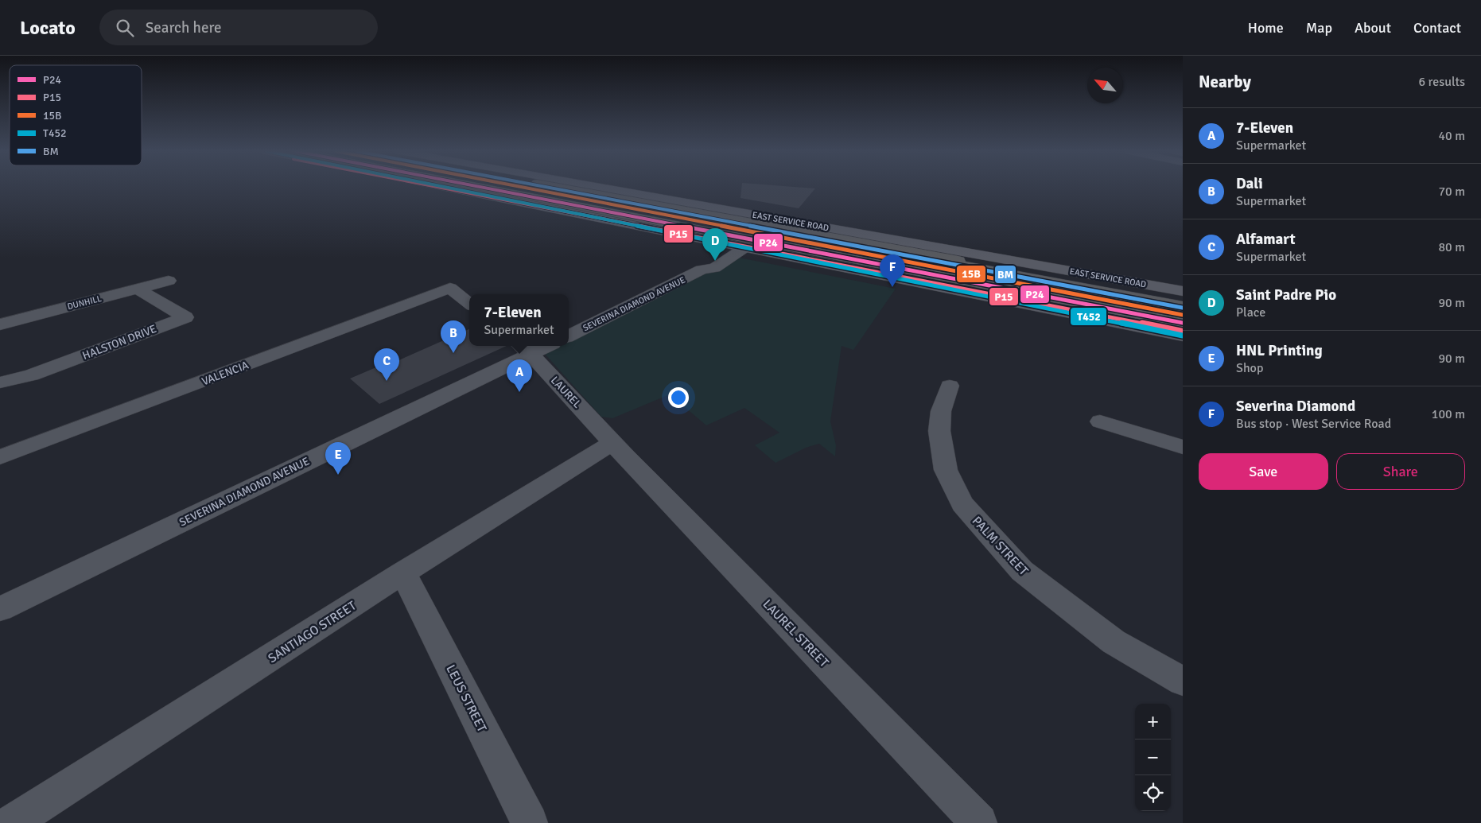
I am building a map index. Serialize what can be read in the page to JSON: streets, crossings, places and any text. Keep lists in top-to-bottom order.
{
  "streets": {
    "main road": ["EAST SERVICE ROAD"],
    "street": [
      "DUNHILL",
      "SEVERINA DIAMOND AVENUE",
      "HALSTON DRIVE",
      "VALENCIA",
      "LAUREL",
      "PALM STREET",
      "SANTIAGO STREET",
      "LAUREL STREET",
      "LEUS STREET"
    ]
  },
  "crossings": [
    ["DUNHILL", "HALSTON DRIVE"],
    ["SEVERINA DIAMOND AVENUE", "LAUREL"],
    ["LAUREL", "SANTIAGO STREET"],
    ["LAUREL", "LAUREL STREET"],
    ["SANTIAGO STREET", "LAUREL STREET"],
    ["SANTIAGO STREET", "LEUS STREET"]
  ],
  "lines": [
    "transit line P24",
    "transit line P15",
    "transit line 15B",
    "transit line T452",
    "transit line BM"
  ],
  "legend": [
    "P24",
    "P15",
    "15B",
    "T452",
    "BM"
  ],
  "north": "top left",
  "page": {
    "header": "Locato",
    "search": "Search here",
    "nav": [
      "Home",
      "Map",
      "About",
      "Contact"
    ],
    "heading": ["Nearby", "6 results"],
    "list": [
      {
        "mark": "A",
        "name": "7-Eleven",
        "note": "Supermarket",
        "value": "40 m"
      },
      {
        "mark": "B",
        "name": "Dali",
        "note": "Supermarket",
        "value": "70 m"
      },
      {
        "mark": "C",
        "name": "Alfamart",
        "note": "Supermarket",
        "value": "80 m"
      },
      {
        "mark": "D",
        "name": "Saint Padre Pio",
        "note": "Place",
        "value": "90 m"
      },
      {
        "mark": "E",
        "name": "HNL Printing",
        "note": "Shop",
        "value": "90 m"
      },
      {
        "mark": "F",
        "name": "Severina Diamond",
        "note": "Bus stop · West Service Road",
        "value": "100 m"
      }
    ],
    "pins": [
      "D",
      "F",
      "B",
      "C",
      "A",
      "E"
    ],
    "popup": ["7-Eleven", "Supermarket"],
    "buttons": ["Save", "Share"],
    "map_buttons": ["+", "−"]
  }
}
